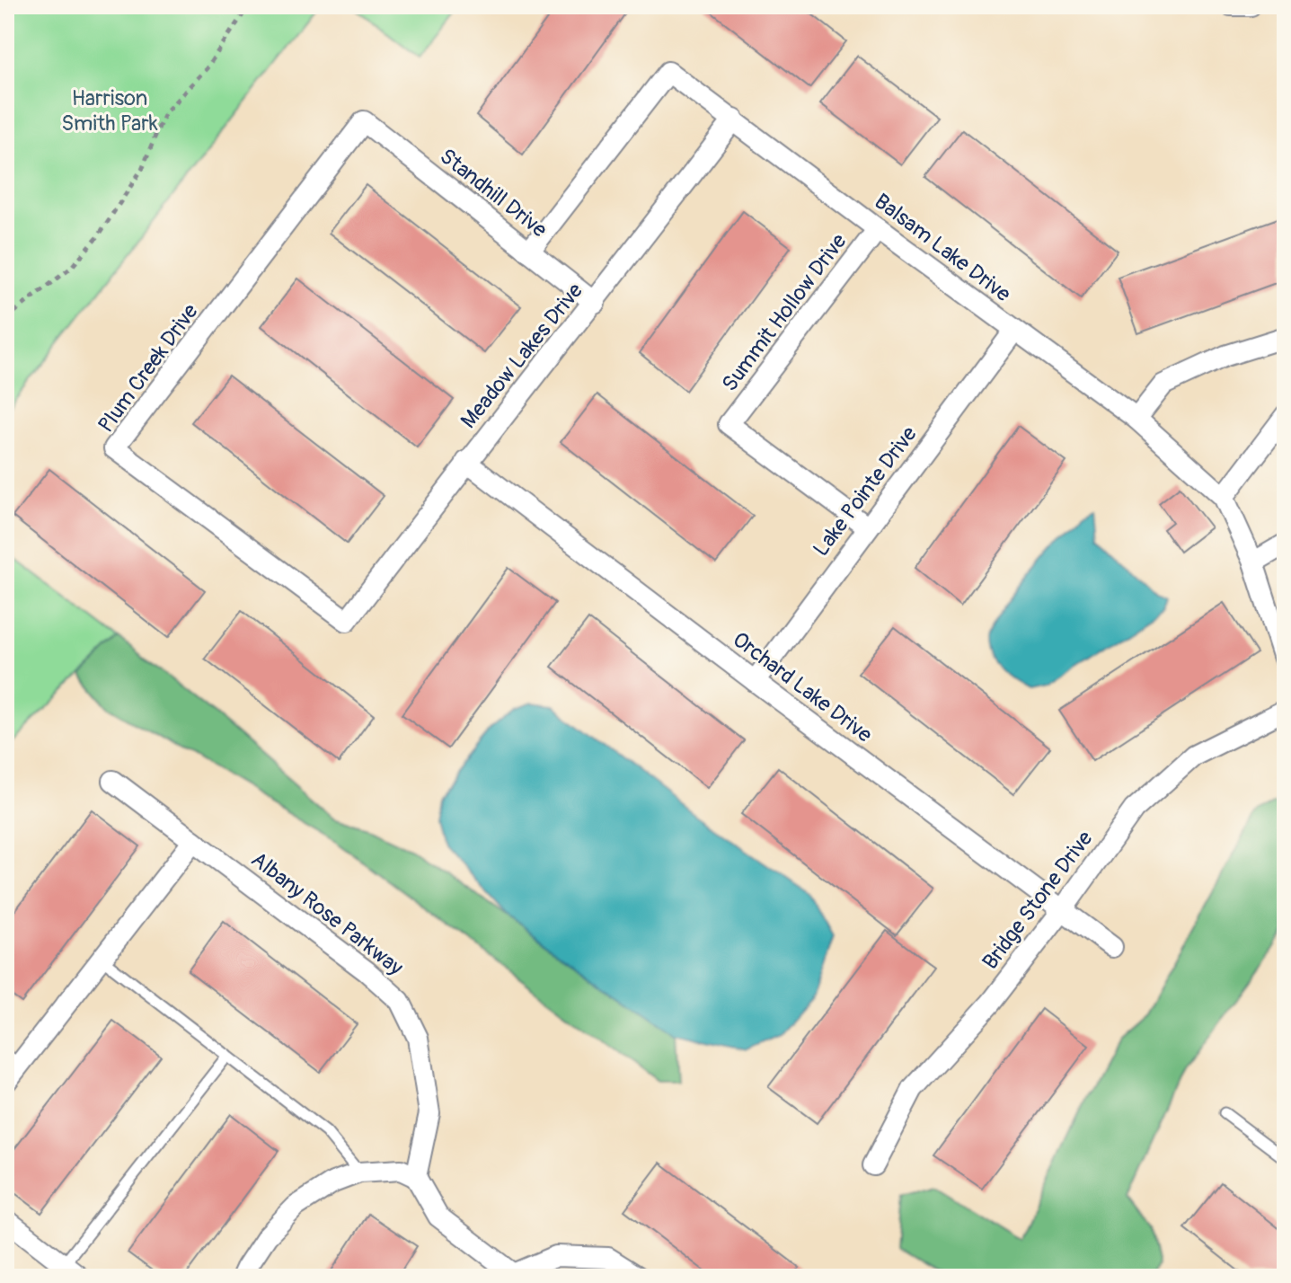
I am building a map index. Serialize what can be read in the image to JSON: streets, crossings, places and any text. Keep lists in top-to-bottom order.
{
  "streets": {
    "street": [
      "Standhill Drive",
      "Balsam Lake Drive",
      "Summit Hollow Drive",
      "Meadow Lakes Drive",
      "Plum Creek Drive",
      "Lake Pointe Drive",
      "Orchard Lake Drive",
      "Bridge Stone Drive",
      "Albany Rose Parkway"
    ]
  },
  "crossings": [
    ["Standhill Drive", "Balsam Lake Drive"],
    ["Standhill Drive", "Meadow Lakes Drive"],
    ["Standhill Drive", "Plum Creek Drive"],
    ["Balsam Lake Drive", "Summit Hollow Drive"],
    ["Balsam Lake Drive", "Meadow Lakes Drive"],
    ["Balsam Lake Drive", "Lake Pointe Drive"],
    ["Summit Hollow Drive", "Lake Pointe Drive"],
    ["Meadow Lakes Drive", "Plum Creek Drive"],
    ["Meadow Lakes Drive", "Orchard Lake Drive"],
    ["Lake Pointe Drive", "Orchard Lake Drive"],
    ["Orchard Lake Drive", "Bridge Stone Drive"]
  ],
  "parks": ["Harrison Smith Park"]
}
